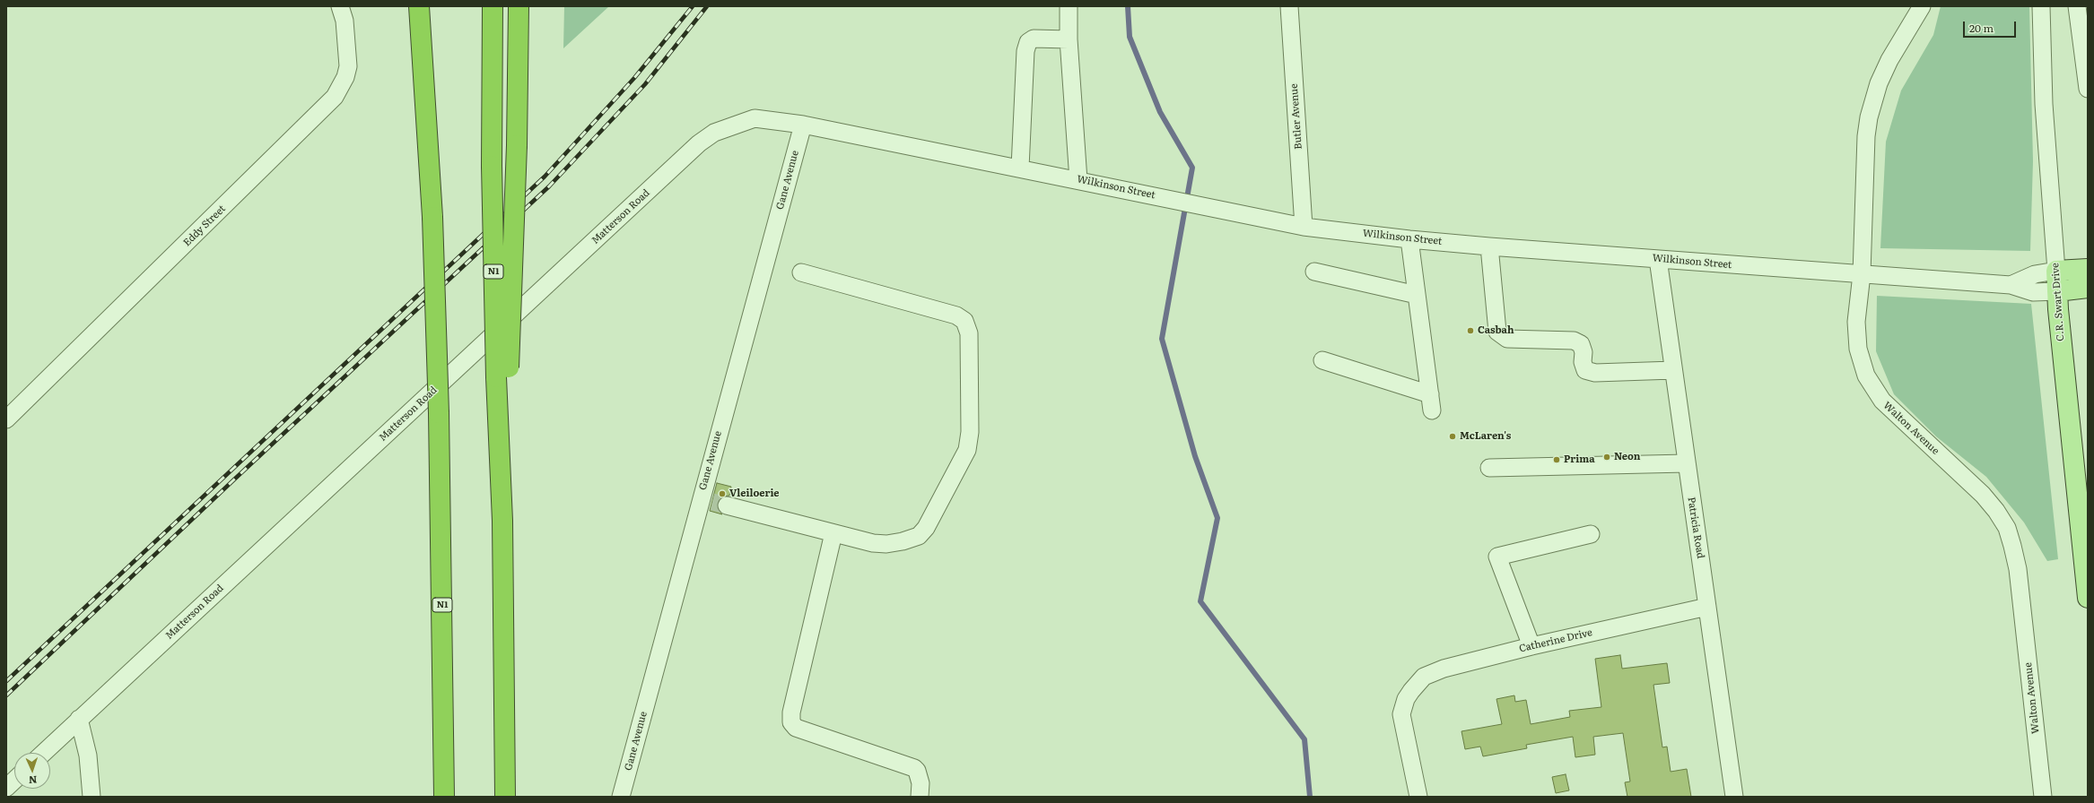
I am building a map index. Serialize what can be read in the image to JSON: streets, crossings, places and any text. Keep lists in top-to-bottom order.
{
  "streets": {
    "highway": ["N1"],
    "main road": ["C.R. Swart Drive"],
    "street": [
      "Butler Avenue",
      "Gane Avenue",
      "Wilkinson Street",
      "Matterson Road",
      "Eddy Street",
      "Walton Avenue",
      "Patricia Road",
      "Catherine Drive"
    ]
  },
  "crossings": [
    ["Butler Avenue", "Wilkinson Street"],
    ["Gane Avenue", "Wilkinson Street"],
    ["Gane Avenue", "Matterson Road"],
    ["Wilkinson Street", "Matterson Road"],
    ["Wilkinson Street", "C.R. Swart Drive"],
    ["Wilkinson Street", "Walton Avenue"],
    ["Wilkinson Street", "Patricia Road"],
    ["Patricia Road", "Catherine Drive"]
  ],
  "places": [
    "Casbah",
    "McLaren's",
    "Neon",
    "Prima",
    "Vleiloerie"
  ],
  "scale_bar": "20 m",
  "north": "bottom"
}
